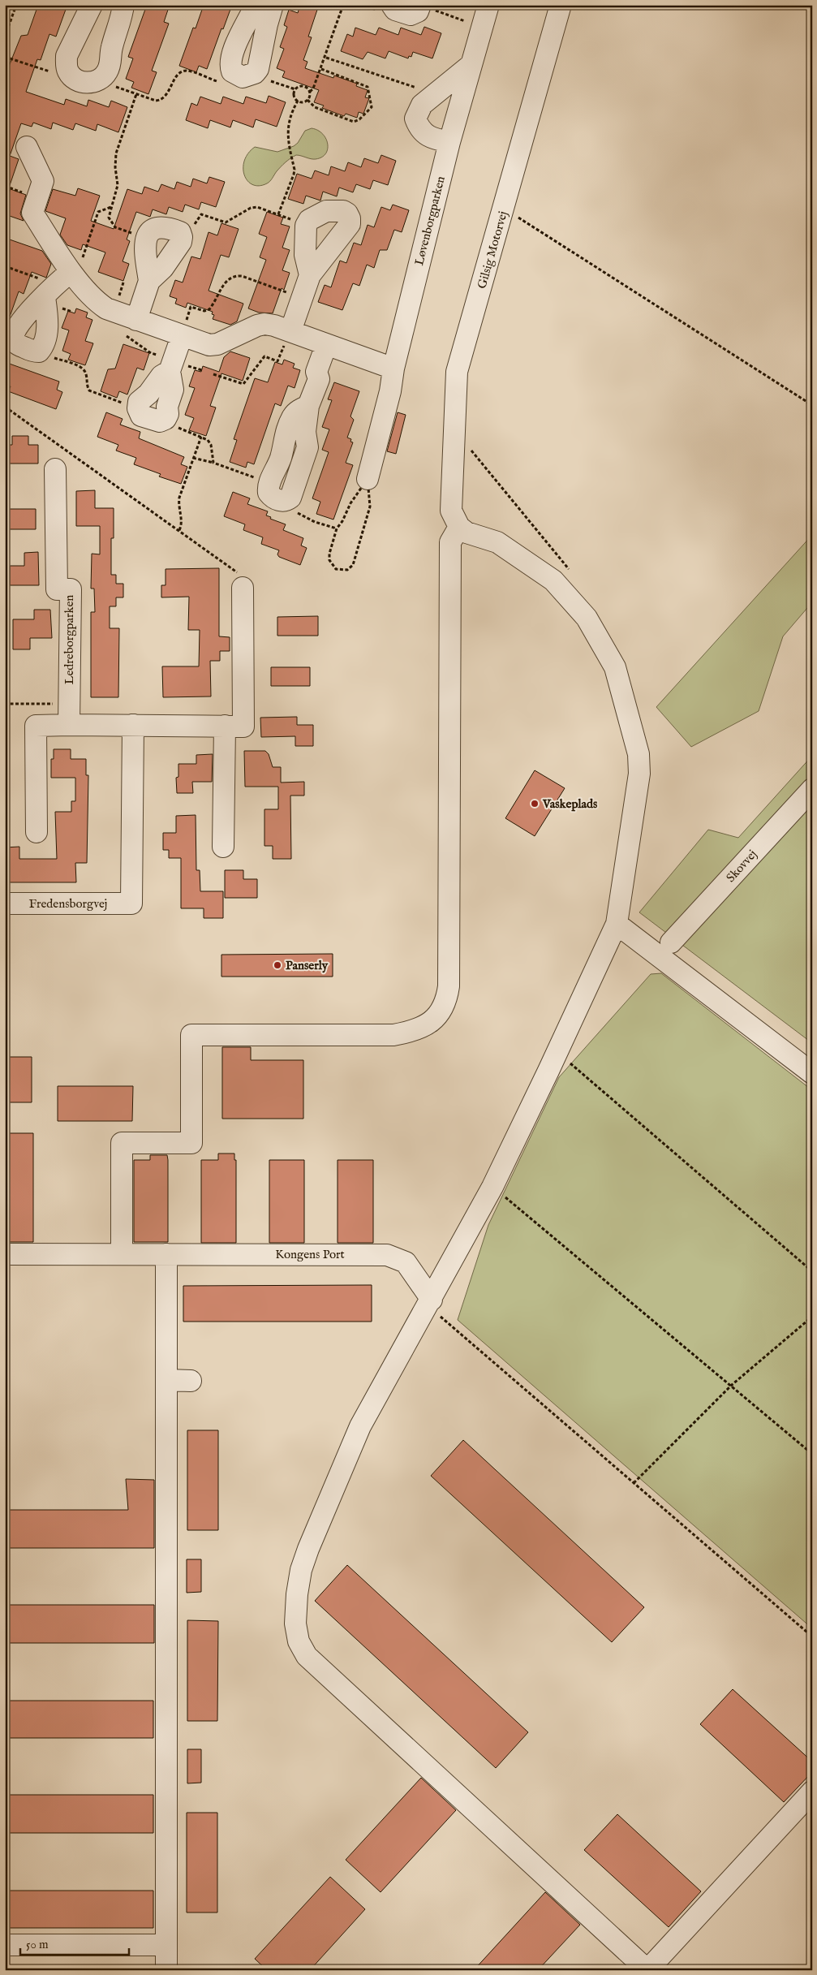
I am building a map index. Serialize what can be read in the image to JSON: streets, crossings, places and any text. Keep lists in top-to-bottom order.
{
  "streets": {
    "street": [
      "Løvenborgparken",
      "Gilsig Motorvej",
      "Ledreborgparken",
      "Skovvej",
      "Fredensborgvej",
      "Kongens Port"
    ]
  },
  "places": ["Vaskeplads", "Panserly"],
  "scale_bar": "50 m"
}
